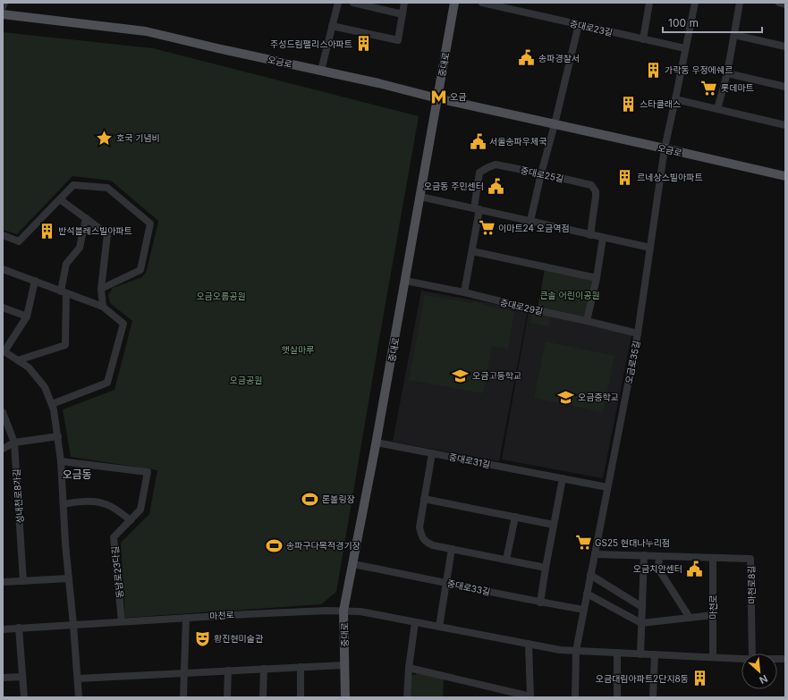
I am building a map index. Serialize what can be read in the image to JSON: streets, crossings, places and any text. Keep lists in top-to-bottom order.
{
  "streets": {
    "main road": ["오금로", "중대로"],
    "street": [
      "중대로23길",
      "중대로25길",
      "중대로29길",
      "오금로35길",
      "중대로31길",
      "성내천로8가길",
      "동남로23다길",
      "마천로8길",
      "중대로33길",
      "마천로"
    ]
  },
  "crossings": [
    ["중대로23길", "오금로35길"],
    ["오금로", "중대로"],
    ["오금로", "오금로35길"],
    ["중대로", "중대로29길"],
    ["중대로", "중대로31길"],
    ["중대로", "중대로33길"],
    ["중대로", "마천로"],
    ["중대로25길", "중대로29길"],
    ["중대로29길", "오금로35길"],
    ["오금로35길", "중대로31길"],
    ["오금로35길", "마천로8길"],
    ["오금로35길", "중대로33길"],
    ["오금로35길", "마천로"],
    ["동남로23다길", "마천로"],
    ["마천로8길", "마천로"]
  ],
  "districts": ["오금동"],
  "parks": [
    "큰솔 어린이공원",
    "오금오름공원",
    "햇살마루",
    "오금공원"
  ],
  "places": {
    "building": [
      "주성드림팰리스아파트",
      "가락동 우정에쉐르",
      "스타클래스",
      "르네상스빌아파트",
      "반석블레스빌아파트",
      "오금대림아파트2단지8동"
    ],
    "public building": [
      "송파경찰서",
      "서울송파우체국",
      "오금동 주민센터",
      "오금치안센터"
    ],
    "supermarket": ["롯데마트", "이마트24 오금역점", "GS25 현대나누리점"],
    "metro station": ["오금"],
    "place": ["호국 기념비"],
    "school or university": ["오금고등학교", "오금중학교"],
    "sports": ["론볼링장", "송파구다목적경기장"],
    "theatre": ["황진현미술관"]
  },
  "scale_bar": "100 m",
  "north": "bottom right"
}
